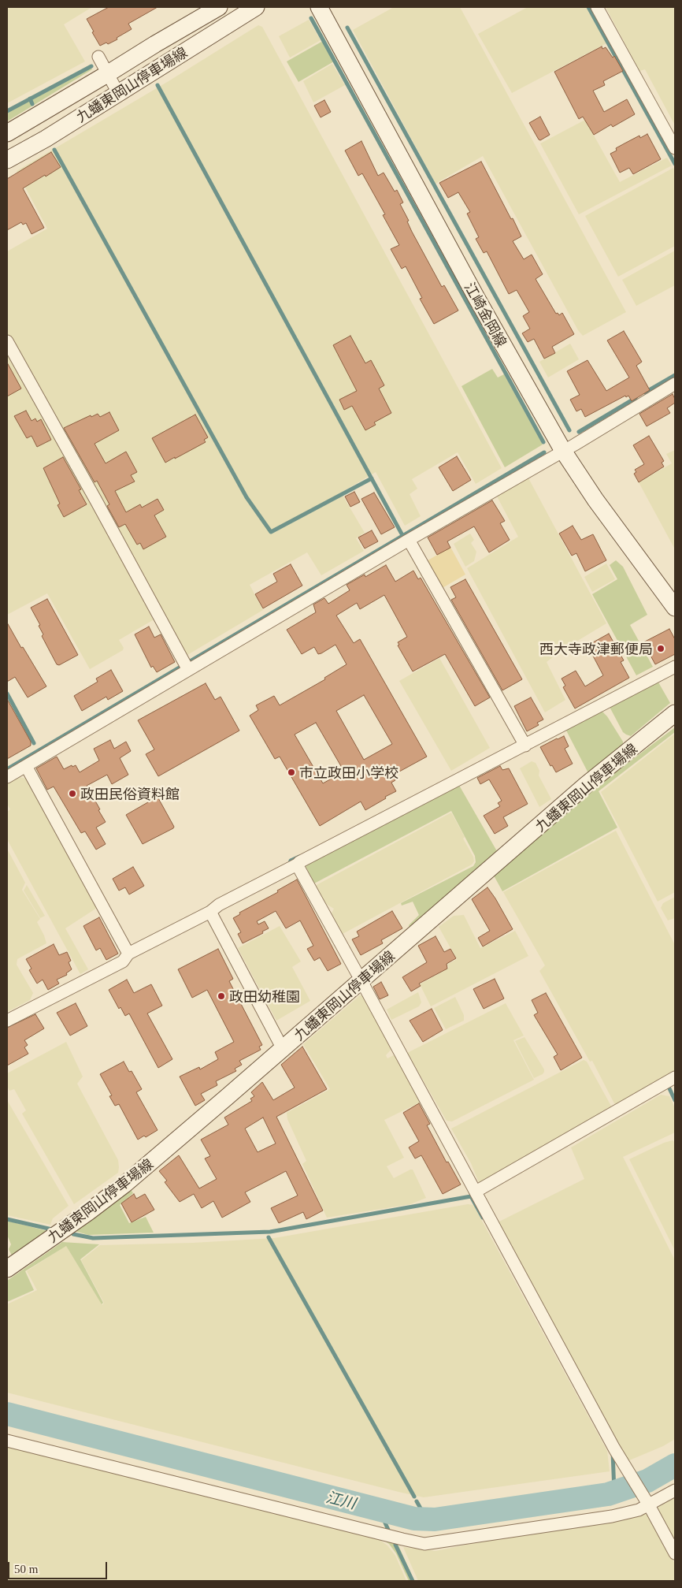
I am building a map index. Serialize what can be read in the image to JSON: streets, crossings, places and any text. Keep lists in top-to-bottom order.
{
  "streets": {
    "main road": ["九蟠東岡山停車場線", "江崎金岡線"]
  },
  "water": ["江川"],
  "places": [
    "西大寺政津郵便局",
    "市立政田小学校",
    "政田民俗資料館",
    "政田幼稚園"
  ],
  "scale_bar": "50 m"
}
